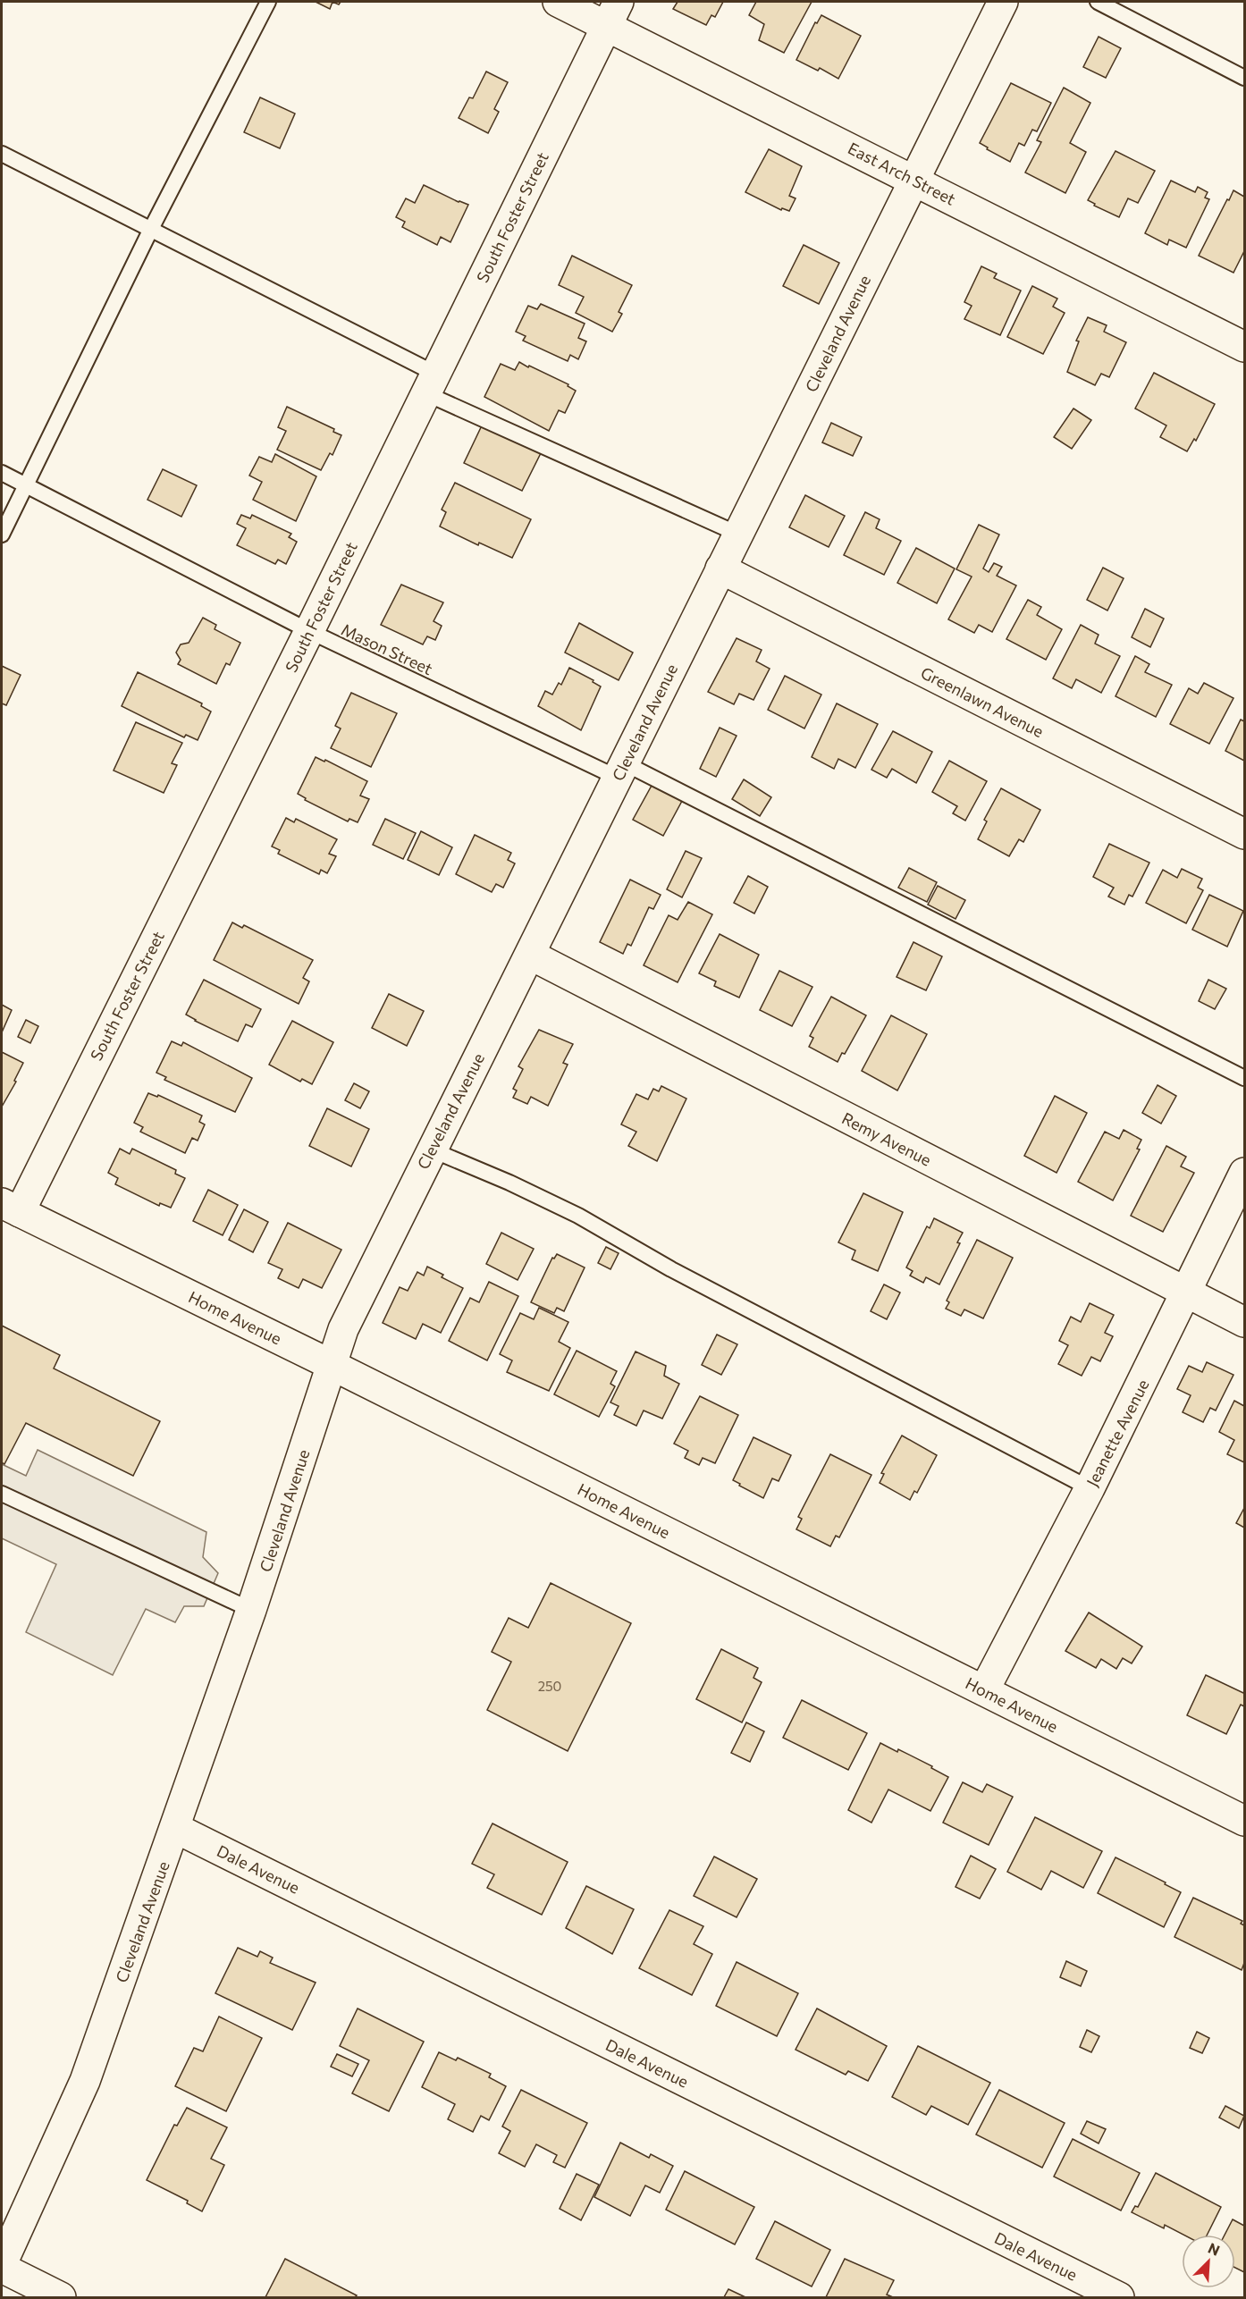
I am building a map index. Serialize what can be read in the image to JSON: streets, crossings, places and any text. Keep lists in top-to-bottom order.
{
  "streets": {
    "street": [
      "East Arch Street",
      "South Foster Street",
      "Cleveland Avenue",
      "Greenlawn Avenue",
      "Remy Avenue",
      "Home Avenue",
      "Jeanette Avenue",
      "Dale Avenue"
    ],
    "lane": ["Mason Street"]
  },
  "crossings": [
    ["East Arch Street", "South Foster Street"],
    ["East Arch Street", "Cleveland Avenue"],
    ["South Foster Street", "Mason Street"],
    ["South Foster Street", "Home Avenue"],
    ["Cleveland Avenue", "Mason Street"],
    ["Cleveland Avenue", "Greenlawn Avenue"],
    ["Cleveland Avenue", "Remy Avenue"],
    ["Cleveland Avenue", "Home Avenue"],
    ["Cleveland Avenue", "Dale Avenue"],
    ["Remy Avenue", "Jeanette Avenue"],
    ["Home Avenue", "Jeanette Avenue"]
  ],
  "house_numbers": ["250"],
  "north": "top right"
}
